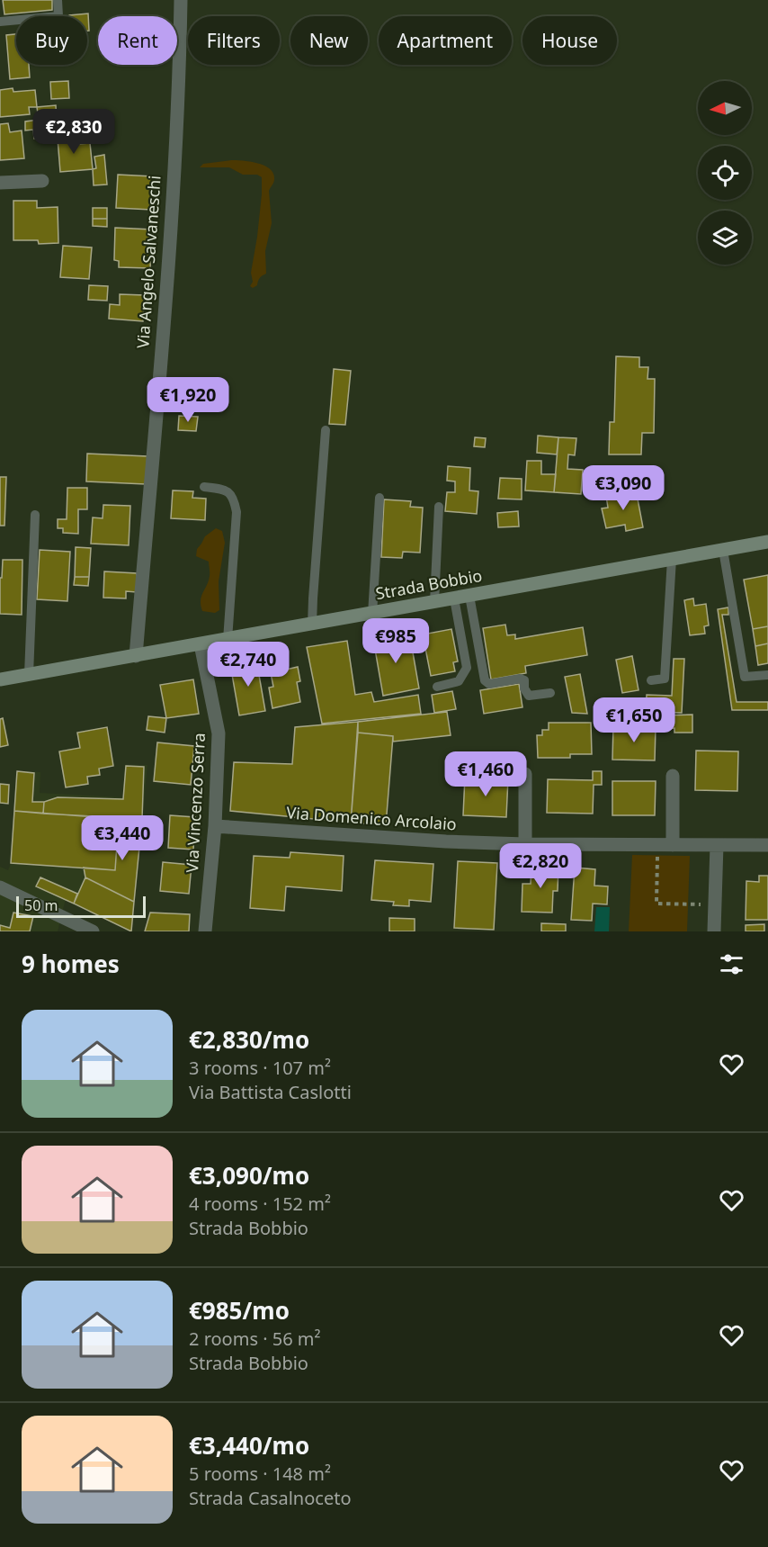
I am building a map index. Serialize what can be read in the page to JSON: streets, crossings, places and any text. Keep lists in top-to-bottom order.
{
  "streets": {
    "main road": ["Strada Bobbio"],
    "street": ["Via Angelo Salvaneschi", "Via Vincenzo Serra", "Via Domenico Arcolaio"]
  },
  "crossings": [
    ["Via Angelo Salvaneschi", "Strada Bobbio"],
    ["Strada Bobbio", "Via Vincenzo Serra"],
    ["Via Vincenzo Serra", "Via Domenico Arcolaio"]
  ],
  "scale_bar": "50 m",
  "north": "left",
  "page": {
    "chip": [
      "Buy",
      "Rent",
      "Filters",
      "New",
      "Apartment",
      "House"
    ],
    "price": [
      "€2,830",
      "€1,920",
      "€3,090",
      "€985",
      "€2,740",
      "€1,650",
      "€1,460",
      "€3,440",
      "€2,820"
    ],
    "scale": "50 m",
    "heading": "9 homes",
    "list": [
      {
        "name": "€2,830/mo",
        "note": "3 rooms · 107 m² · Via Battista Caslotti"
      },
      {
        "name": "€3,090/mo",
        "note": "4 rooms · 152 m² · Strada Bobbio"
      },
      {
        "name": "€985/mo",
        "note": "2 rooms · 56 m² · Strada Bobbio"
      },
      {
        "name": "€3,440/mo",
        "note": "5 rooms · 148 m² · Strada Casalnoceto"
      }
    ]
  }
}
